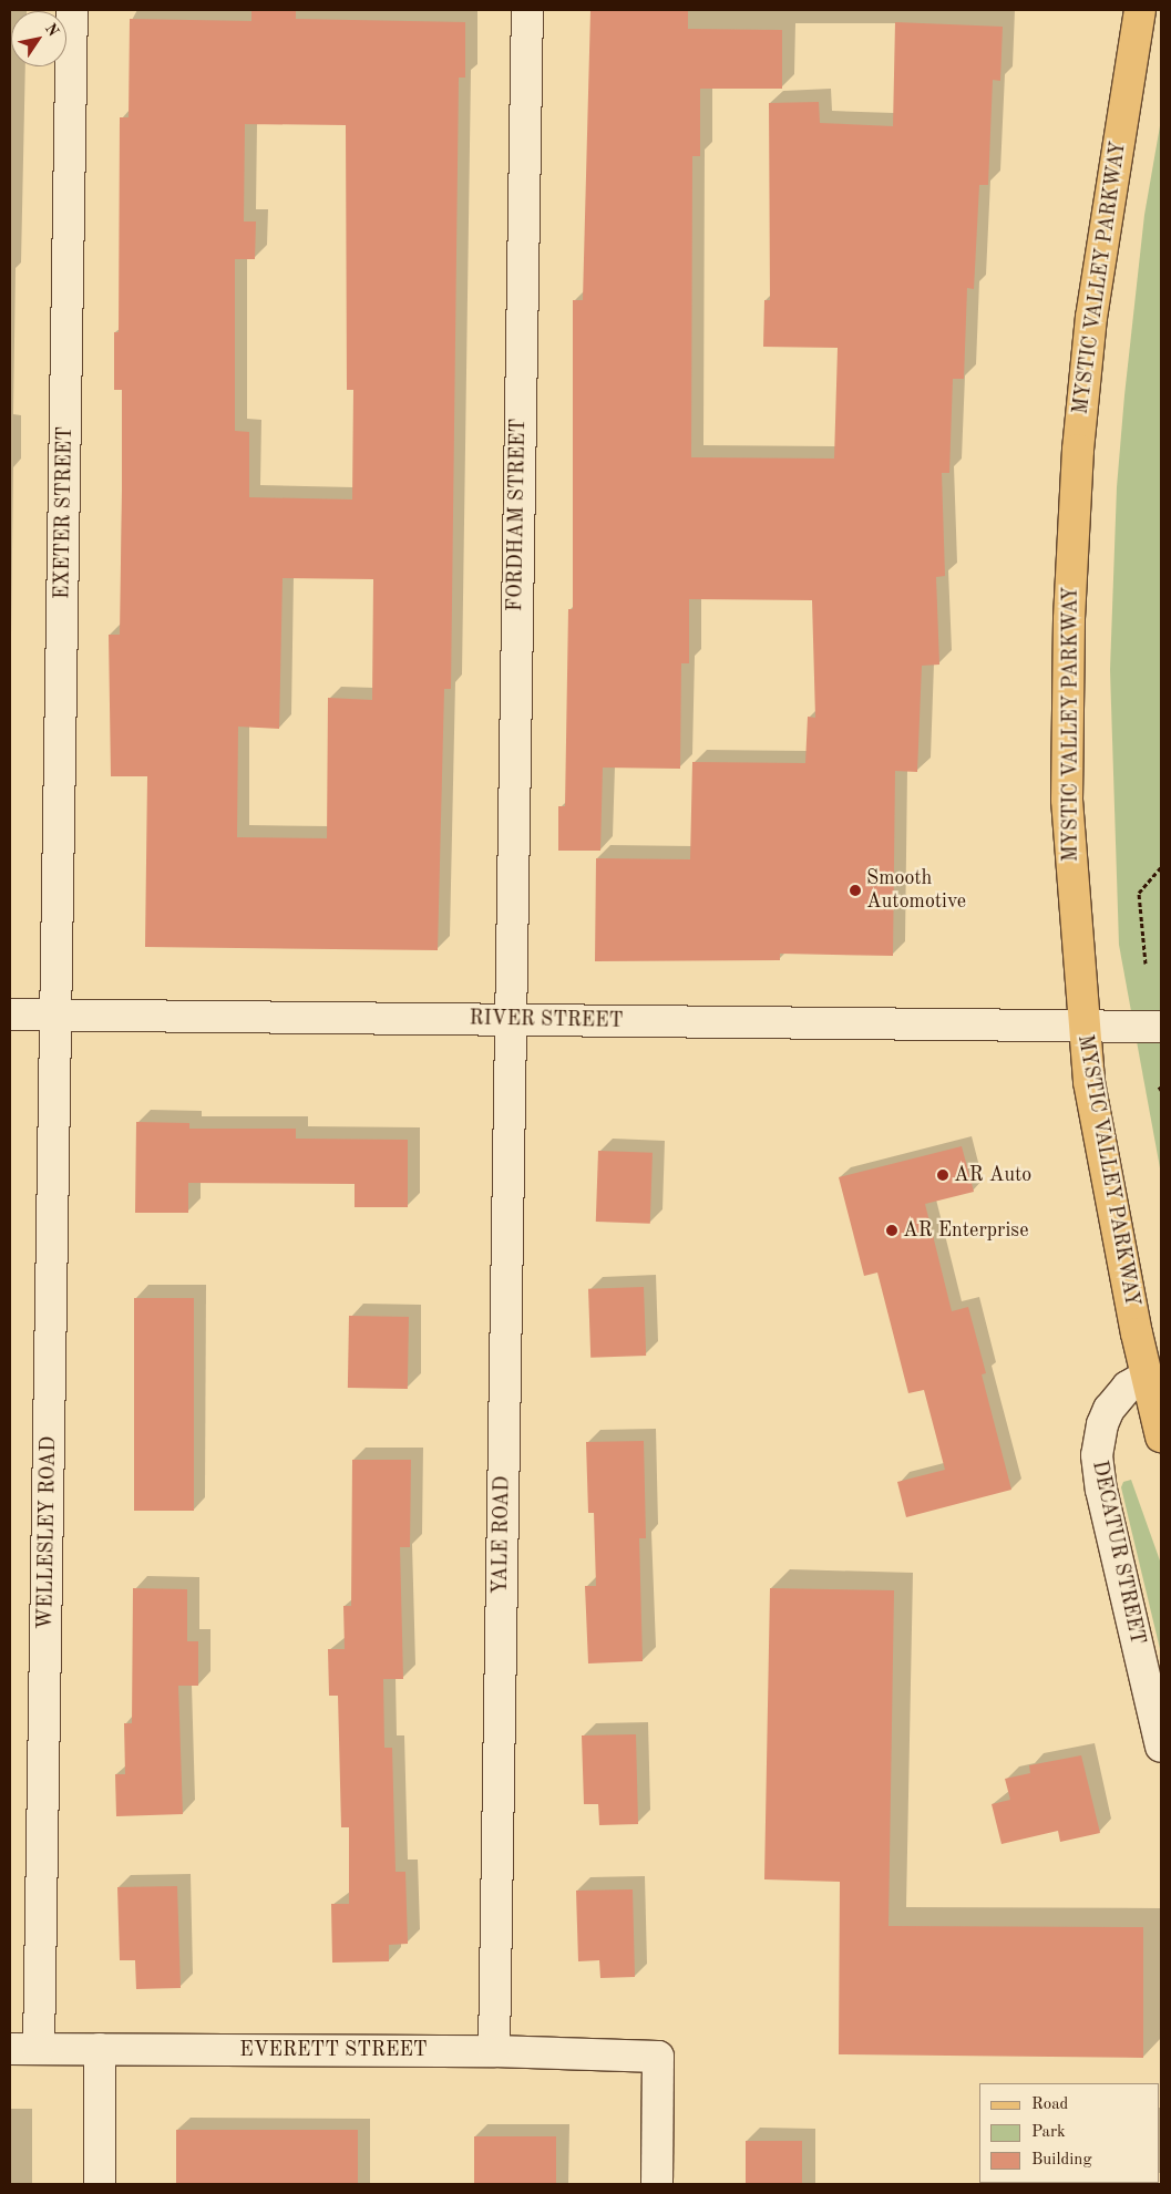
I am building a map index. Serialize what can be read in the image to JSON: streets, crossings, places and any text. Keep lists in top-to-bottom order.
{
  "streets": {
    "main road": ["MYSTIC VALLEY PARKWAY"],
    "street": [
      "EXETER STREET",
      "FORDHAM STREET",
      "RIVER STREET",
      "WELLESLEY ROAD",
      "YALE ROAD",
      "DECATUR STREET",
      "EVERETT STREET"
    ]
  },
  "crossings": [
    ["MYSTIC VALLEY PARKWAY", "RIVER STREET"],
    ["MYSTIC VALLEY PARKWAY", "DECATUR STREET"],
    ["EXETER STREET", "RIVER STREET"],
    ["EXETER STREET", "WELLESLEY ROAD"],
    ["FORDHAM STREET", "RIVER STREET"],
    ["FORDHAM STREET", "YALE ROAD"],
    ["RIVER STREET", "WELLESLEY ROAD"],
    ["RIVER STREET", "YALE ROAD"],
    ["WELLESLEY ROAD", "EVERETT STREET"],
    ["YALE ROAD", "EVERETT STREET"]
  ],
  "places": ["Smooth Automotive", "AR Auto", "AR Enterprise"],
  "legend": ["Road", "Park", "Building"],
  "north": "top right"
}
